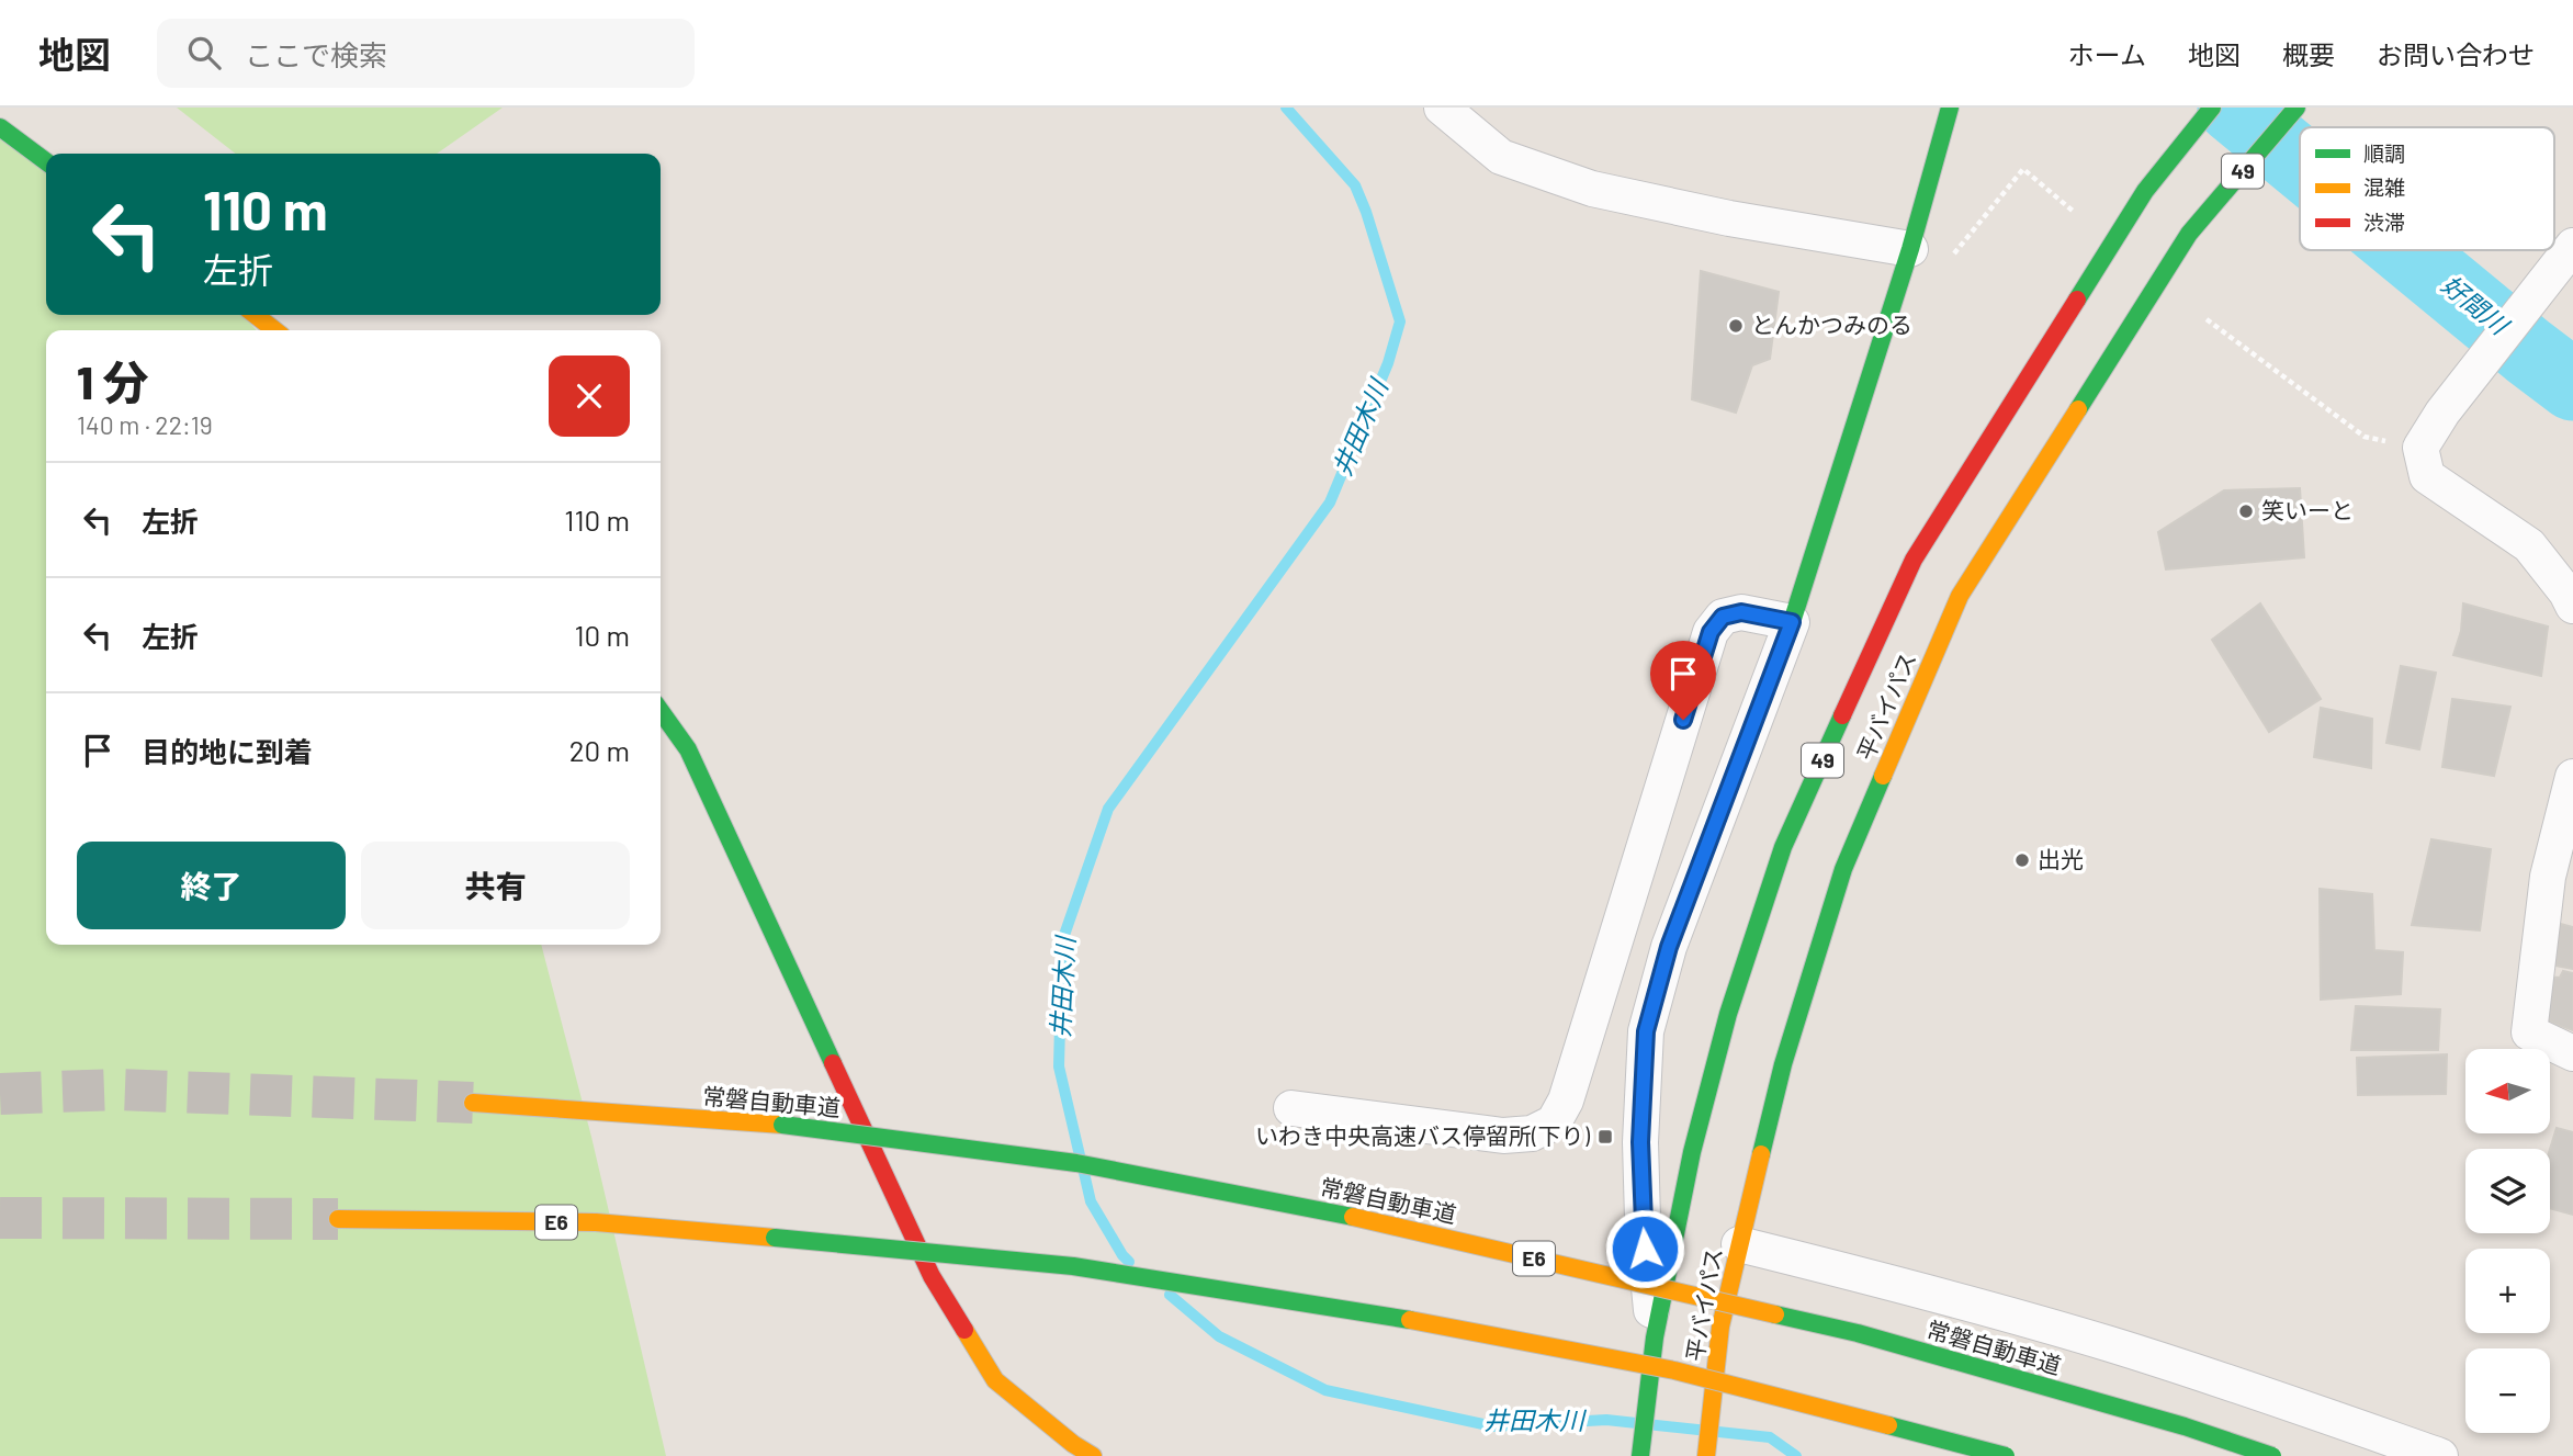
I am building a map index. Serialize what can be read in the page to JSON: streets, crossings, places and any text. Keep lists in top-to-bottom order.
{
  "streets": {
    "main road": [
      "49",
      "平バイパス",
      "常磐自動車道",
      "E6"
    ]
  },
  "water": ["好間川", "井田木川"],
  "places": {
    "other": ["とんかつみのる", "笑いーと", "出光"],
    "transit": ["いわき中央高速バス停留所(下り)"]
  },
  "legend": ["順調", "混雑", "渋滞"],
  "north": "left",
  "page": {
    "header": "地図",
    "search": "ここで検索",
    "nav": [
      "ホーム",
      "地図",
      "概要",
      "お問い合わせ"
    ],
    "turn": ["110 m", "左折"],
    "heading": ["1 分", "140 m · 22:19"],
    "list": [
      {
        "name": "左折",
        "value": "110 m"
      },
      {
        "name": "左折",
        "value": "10 m"
      },
      {
        "name": "目的地に到着",
        "value": "20 m"
      }
    ],
    "buttons": ["終了", "共有"],
    "map_buttons": ["+", "−"]
  }
}
